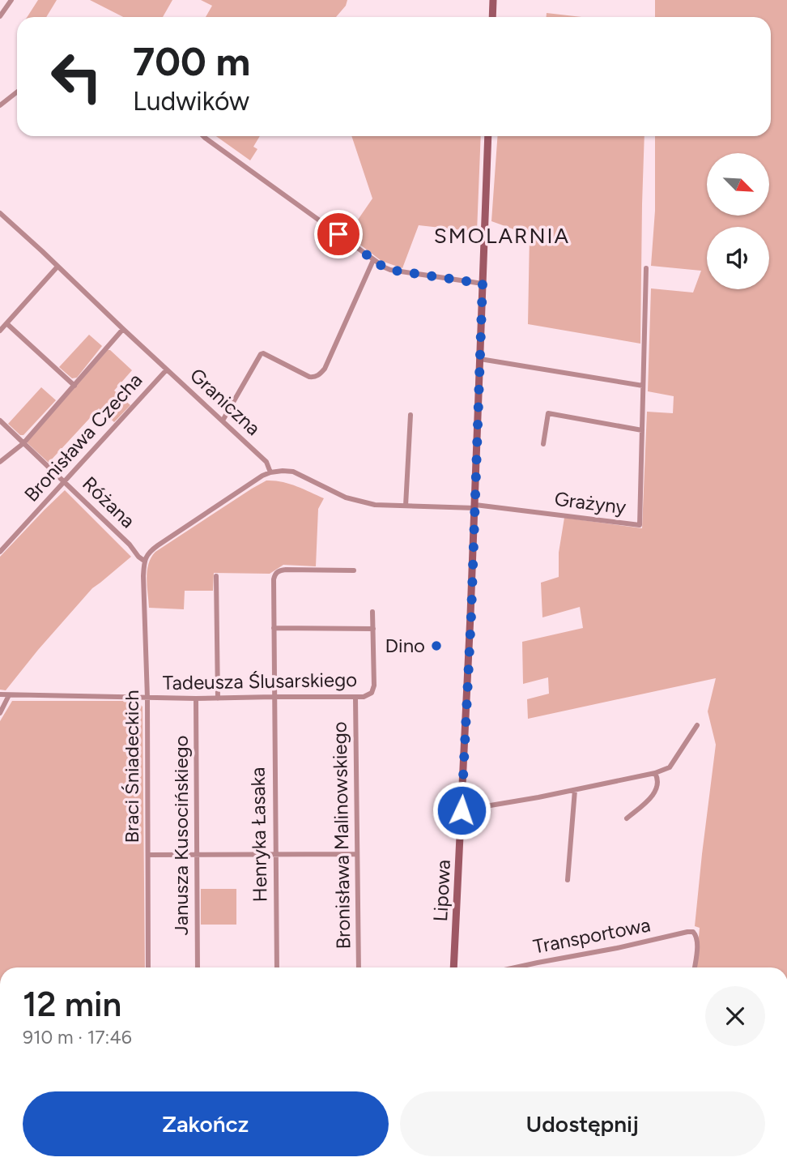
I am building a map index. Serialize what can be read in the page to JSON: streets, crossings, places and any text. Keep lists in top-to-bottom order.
{
  "streets": {
    "main road": ["Lipowa"],
    "street": [
      "Graniczna",
      "Bronisława Czecha",
      "Różana",
      "Grażyny",
      "Tadeusza Ślusarskiego",
      "Braci Śniadeckich",
      "Henryka Łasaka",
      "Janusza Kusocińskiego",
      "Bronisława Malinowskiego",
      "Transportowa"
    ]
  },
  "crossings": [
    ["Graniczna", "Bronisława Czecha"],
    ["Bronisława Czecha", "Różana"],
    ["Różana", "Braci Śniadeckich"],
    ["Grażyny", "Lipowa"],
    ["Tadeusza Ślusarskiego", "Braci Śniadeckich"],
    ["Tadeusza Ślusarskiego", "Henryka Łasaka"],
    ["Tadeusza Ślusarskiego", "Janusza Kusocińskiego"],
    ["Tadeusza Ślusarskiego", "Bronisława Malinowskiego"]
  ],
  "districts": ["SMOLARNIA"],
  "places": ["Dino"],
  "north": "bottom right",
  "page": {
    "turn": ["700 m", "Ludwików"],
    "heading": ["12 min", "910 m · 17:46"],
    "buttons": ["Zakończ", "Udostępnij"]
  }
}
